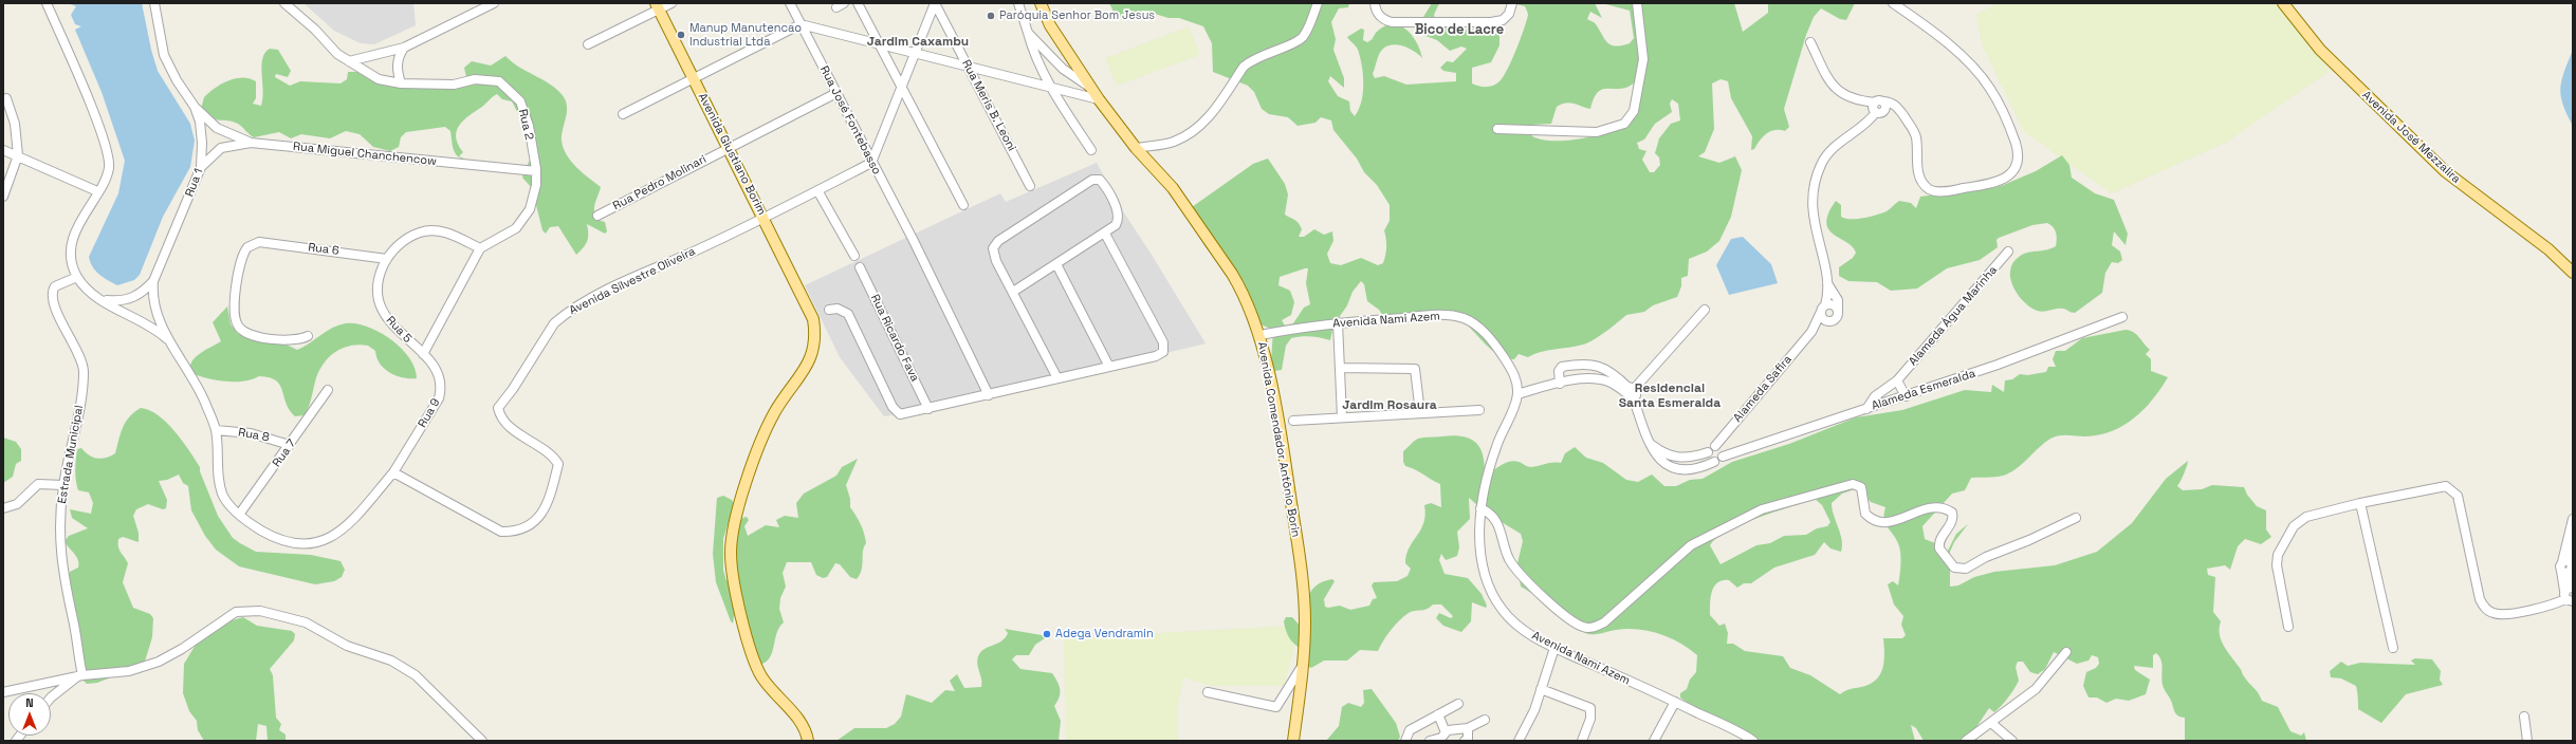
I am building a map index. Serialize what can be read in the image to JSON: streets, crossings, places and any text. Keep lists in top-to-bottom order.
{
  "streets": {
    "main road": ["Avenida José Mezzalira", "Avenida Giustiano Borim", "Avenida Comendador Antônio Borin"],
    "street": [
      "Rua Meris B. Leoni",
      "Rua José Fontebasso",
      "Rua 2",
      "Rua Miguel Chanchencow",
      "Rua 1",
      "Rua Pedro Molinari",
      "Rua 6",
      "Avenida Silvestre Oliveira",
      "Alameda Água Marinha",
      "Avenida Nami Azem",
      "Rua 5",
      "Rua Ricardo Fava",
      "Alameda Safira",
      "Alameda Esmeralda",
      "Rua 9",
      "Rua 8",
      "Rua 7",
      "Estrada Municipal"
    ]
  },
  "crossings": [
    ["Rua José Fontebasso", "Rua Pedro Molinari"],
    ["Rua José Fontebasso", "Avenida Silvestre Oliveira"],
    ["Rua 2", "Rua Miguel Chanchencow"],
    ["Rua 2", "Rua 5"],
    ["Rua Miguel Chanchencow", "Rua 1"],
    ["Avenida Giustiano Borim", "Rua Pedro Molinari"],
    ["Avenida Giustiano Borim", "Avenida Silvestre Oliveira"],
    ["Rua 6", "Rua 5"],
    ["Avenida Silvestre Oliveira", "Rua 9"],
    ["Alameda Água Marinha", "Alameda Esmeralda"],
    ["Avenida Nami Azem", "Avenida Comendador Antônio Borin"],
    ["Rua 5", "Rua 9"],
    ["Alameda Safira", "Alameda Esmeralda"],
    ["Rua 8", "Rua 7"]
  ],
  "districts": [
    "Bico de Lacre",
    "Jardim Caxambu",
    "Residencial Santa Esmeralda",
    "Jardim Rosaura"
  ],
  "places": ["Paróquia Senhor Bom Jesus", "Manup Manutencao Industrial Ltda", "Adega Vendramin"],
  "north": "top"
}
